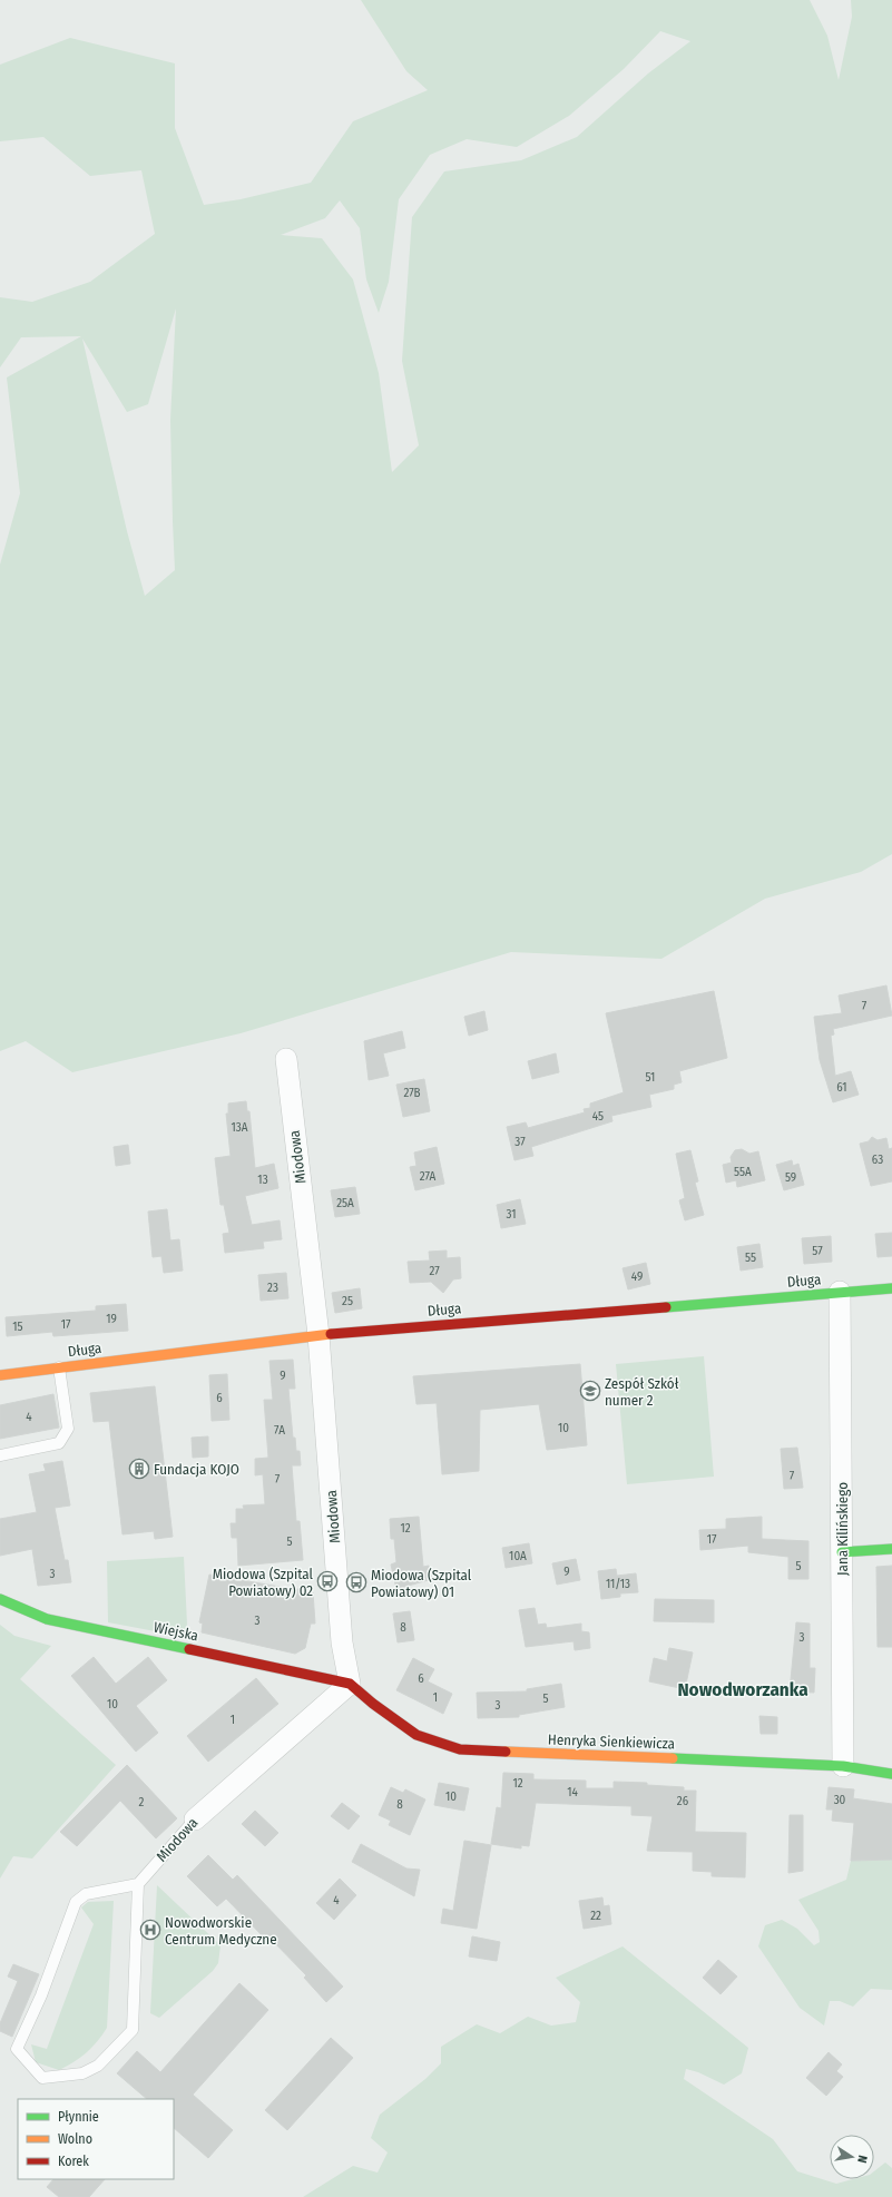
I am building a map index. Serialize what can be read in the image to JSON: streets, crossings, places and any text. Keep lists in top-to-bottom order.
{
  "streets": {
    "street": [
      "Miodowa",
      "Długa",
      "Jana Kilińskiego",
      "Wiejska",
      "Henryka Sienkiewicza"
    ]
  },
  "crossings": [
    ["Miodowa", "Długa"],
    ["Miodowa", "Wiejska"],
    ["Miodowa", "Henryka Sienkiewicza"],
    ["Długa", "Jana Kilińskiego"],
    ["Jana Kilińskiego", "Henryka Sienkiewicza"],
    ["Wiejska", "Henryka Sienkiewicza"]
  ],
  "districts": ["Nowodworzanka"],
  "places": {
    "school or university": ["Zespół Szkół numer 2"],
    "building": ["Fundacja KOJO"],
    "bus stop": ["Miodowa (Szpital Powiatowy) 02", "Miodowa (Szpital Powiatowy) 01"],
    "hospital": ["Nowodworskie Centrum Medyczne"]
  },
  "house_numbers": [
    "7",
    "51",
    "61",
    "27B",
    "45",
    "13A",
    "37",
    "63",
    "55A",
    "27A",
    "59",
    "13",
    "25A",
    "31",
    "57",
    "55",
    "27",
    "49",
    "23",
    "25",
    "19",
    "17",
    "15",
    "9",
    "6",
    "4",
    "10",
    "7A",
    "7",
    "7",
    "12",
    "17",
    "5",
    "10A",
    "5",
    "9",
    "3",
    "11/13",
    "3",
    "8",
    "3",
    "6",
    "1",
    "5",
    "10",
    "3",
    "1",
    "12",
    "14",
    "10",
    "30",
    "26",
    "2",
    "8",
    "4",
    "22"
  ],
  "legend": ["Płynnie", "Wolno", "Korek"],
  "north": "right"
}
